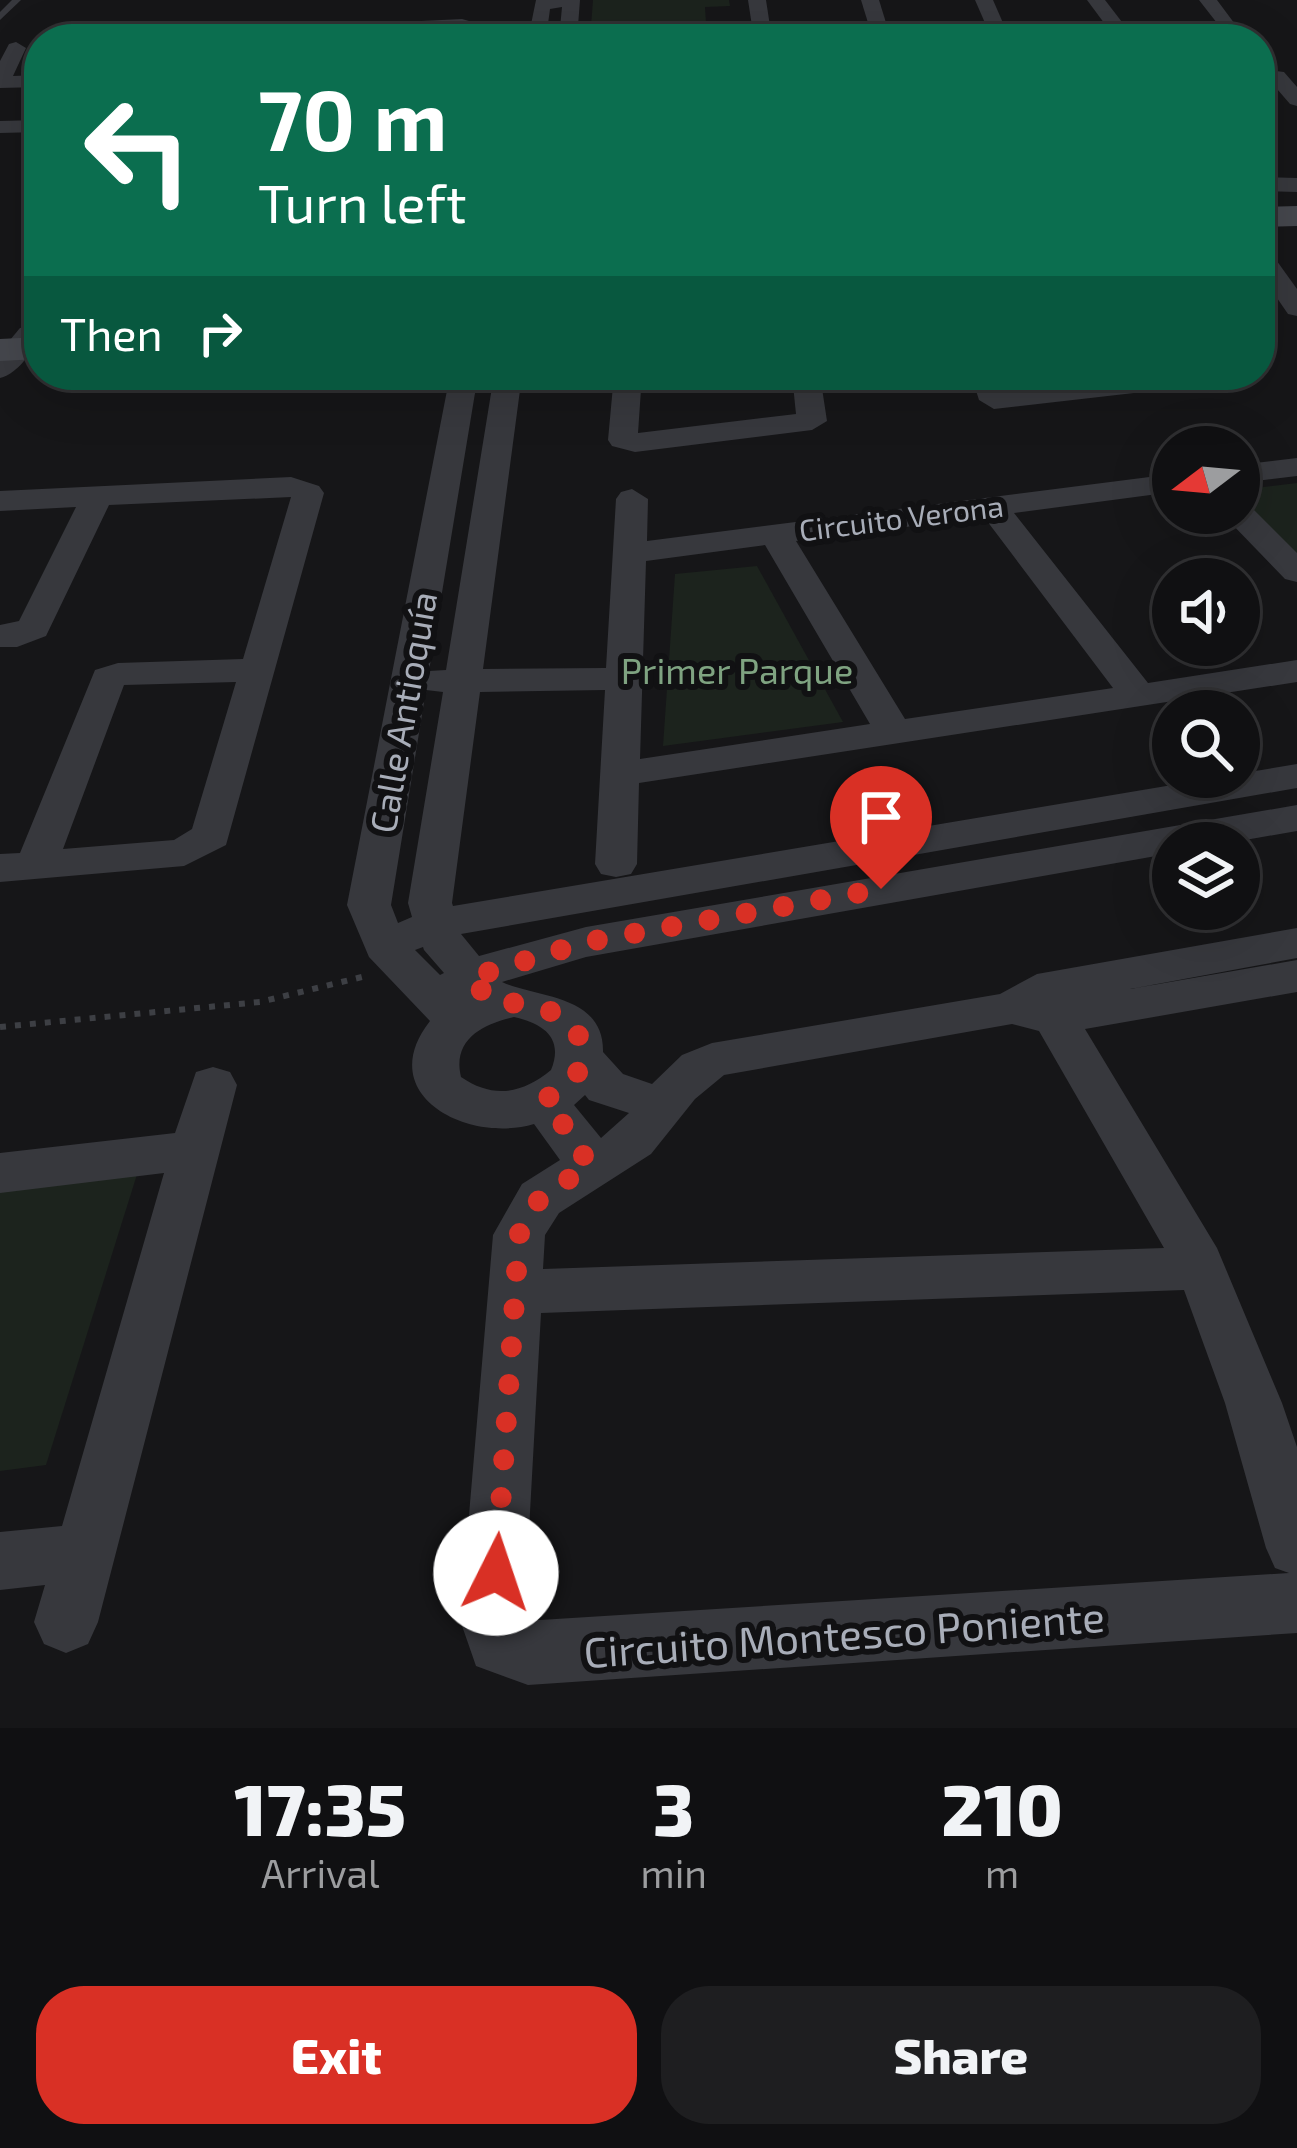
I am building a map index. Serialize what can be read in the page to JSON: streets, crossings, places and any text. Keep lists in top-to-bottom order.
{
  "streets": {
    "street": ["Circuito Verona", "Calle Antioquía", "Circuito Montesco Poniente"]
  },
  "parks": ["Primer Parque"],
  "north": "left",
  "page": {
    "turn": ["70 m", "Turn left"],
    "then": "Then",
    "eta": [
      "17:35",
      "Arrival",
      "3",
      "min",
      "210",
      "m"
    ],
    "buttons": ["Exit", "Share"]
  }
}
